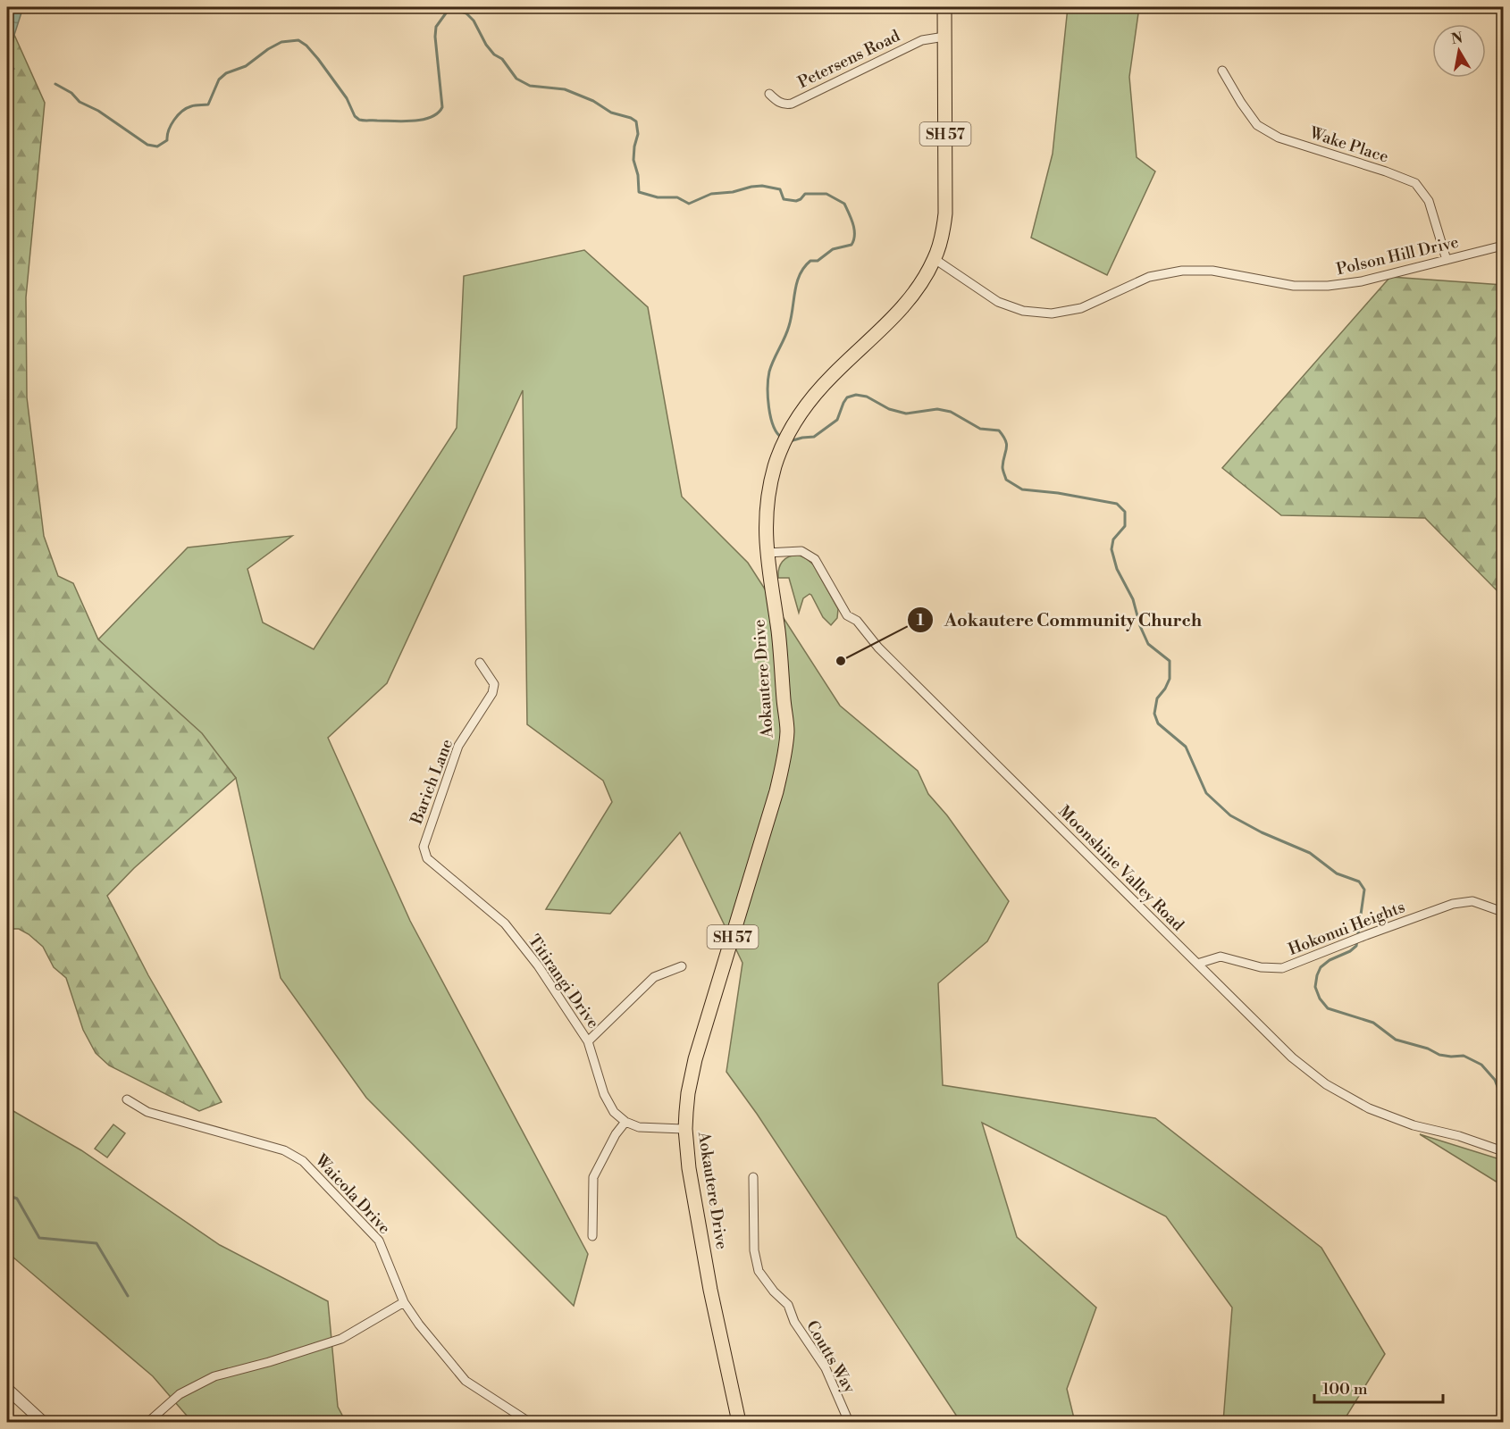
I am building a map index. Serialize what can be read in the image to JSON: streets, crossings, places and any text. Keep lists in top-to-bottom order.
{
  "streets": {
    "highway": ["SH 57", "Aokautere Drive"],
    "street": [
      "Petersens Road",
      "Wake Place",
      "Polson Hill Drive",
      "Barich Lane",
      "Moonshine Valley Road",
      "Hokonui Heights",
      "Titirangi Drive",
      "Waicola Drive",
      "Coutts Way"
    ]
  },
  "crossings": [
    ["Petersens Road", "Aokautere Drive"],
    ["Wake Place", "Polson Hill Drive"],
    ["Polson Hill Drive", "Aokautere Drive"],
    ["Aokautere Drive", "Moonshine Valley Road"],
    ["Barich Lane", "Titirangi Drive"],
    ["Moonshine Valley Road", "Hokonui Heights"]
  ],
  "places": ["Aokautere Community Church"],
  "scale_bar": "100 m",
  "north": "top"
}
